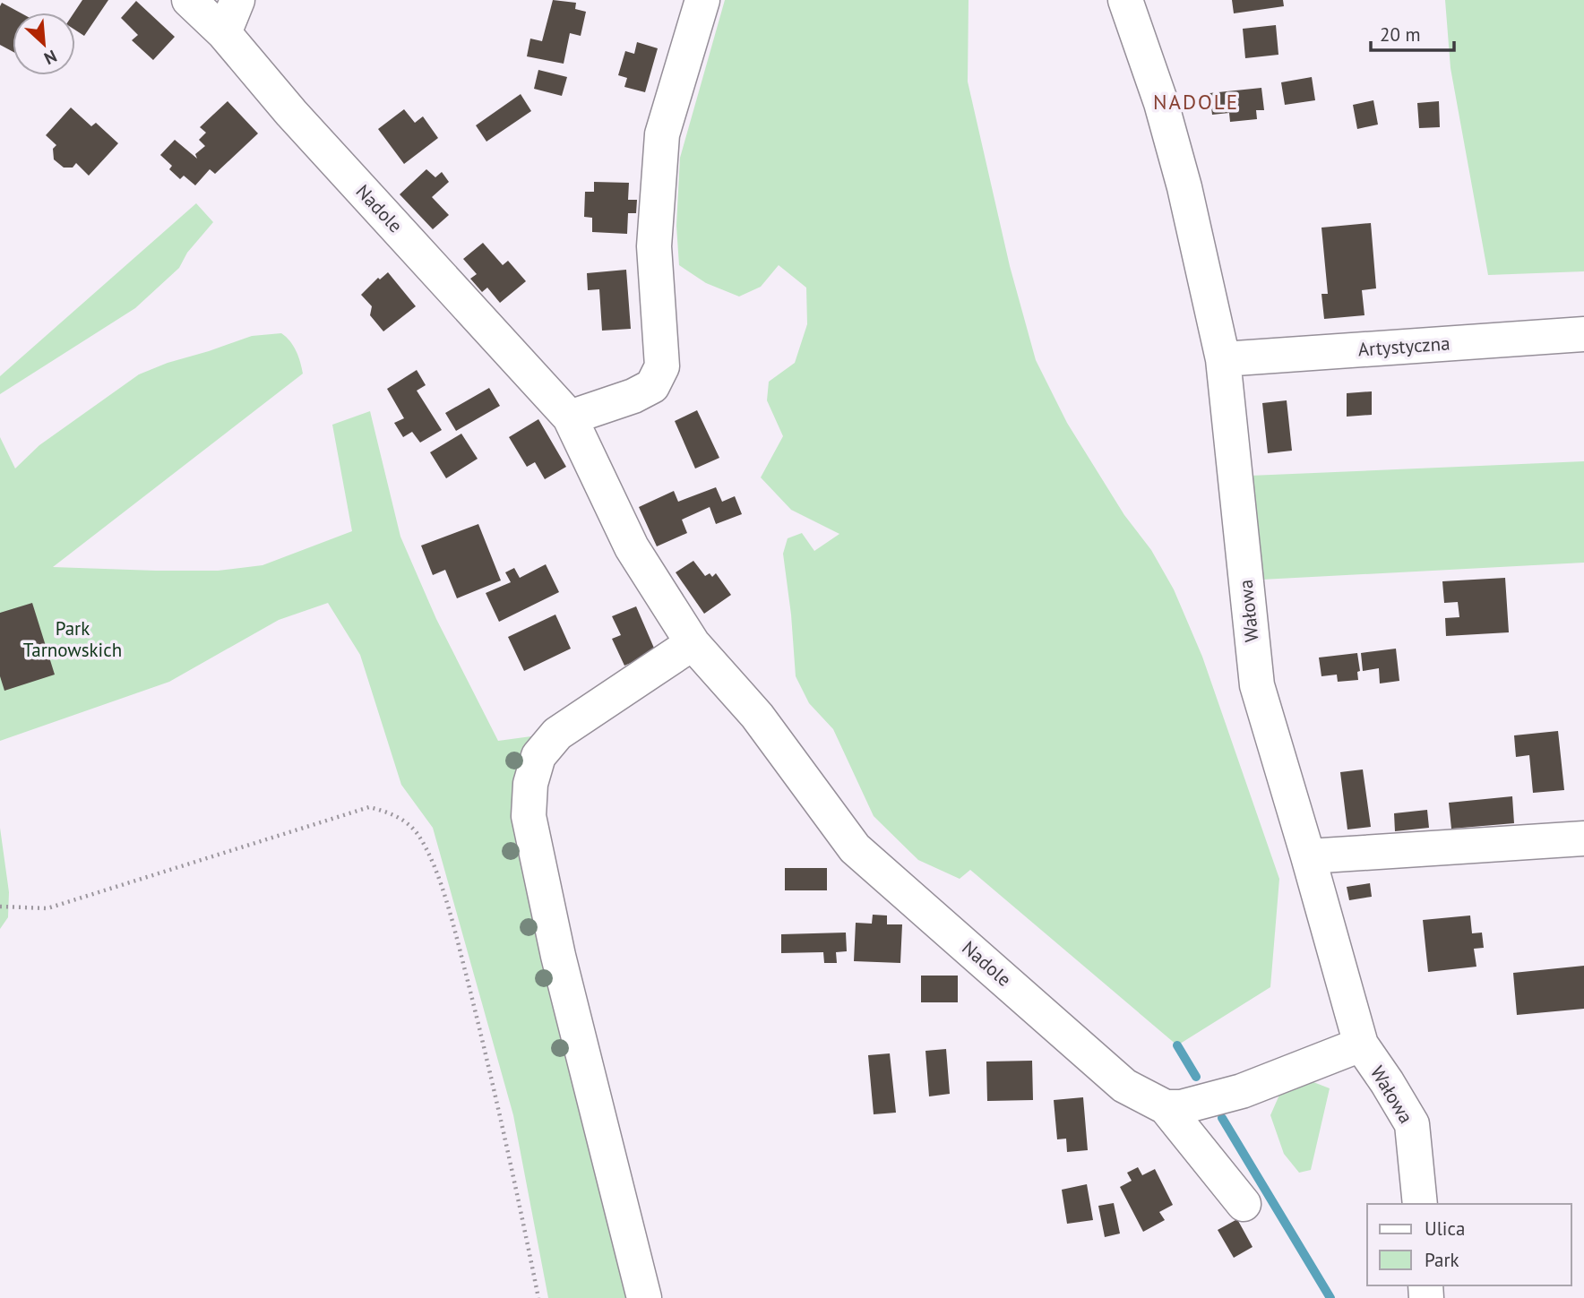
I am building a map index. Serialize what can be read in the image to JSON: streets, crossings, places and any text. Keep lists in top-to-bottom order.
{
  "streets": {
    "street": ["Nadole", "Artystyczna", "Wałowa"]
  },
  "crossings": [
    ["Artystyczna", "Wałowa"]
  ],
  "districts": ["NADOLE"],
  "parks": ["Park Tarnowskich"],
  "legend": ["Ulica", "Park"],
  "scale_bar": "20 m",
  "north": "bottom right"
}
